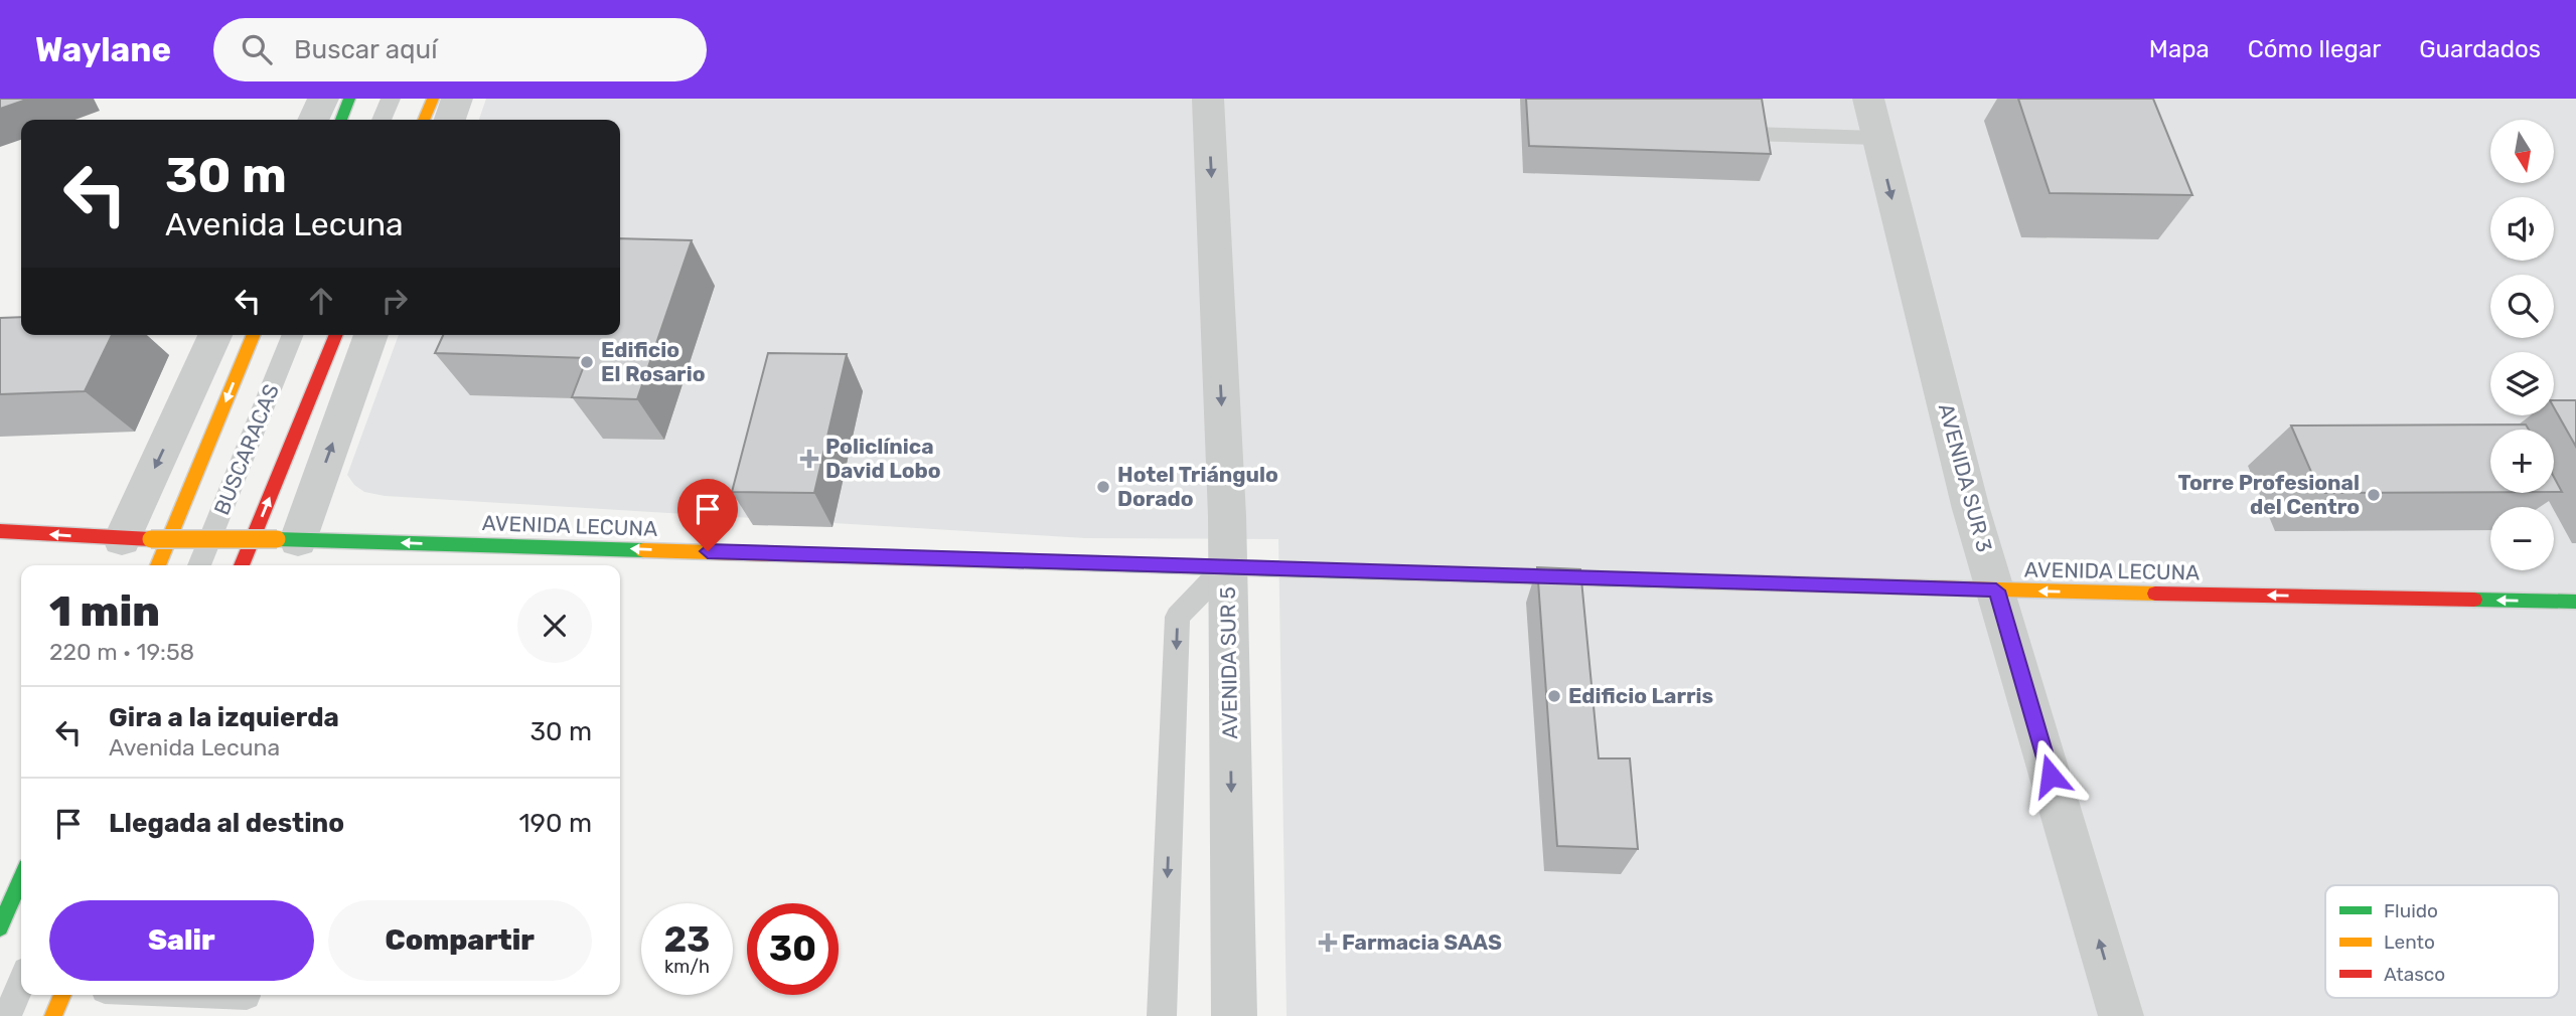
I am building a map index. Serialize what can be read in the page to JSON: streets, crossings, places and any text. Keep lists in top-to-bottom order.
{
  "streets": {
    "street": ["AVENIDA SUR 3", "AVENIDA LECUNA", "AVENIDA SUR 5"],
    "lane": ["BUSCARACAS"]
  },
  "crossings": [
    ["AVENIDA SUR 3", "AVENIDA LECUNA"],
    ["AVENIDA LECUNA", "AVENIDA SUR 5"]
  ],
  "one_way": ["AVENIDA LECUNA", "AVENIDA SUR 5"],
  "places": {
    "other": [
      "Edificio El Rosario",
      "Hotel Triángulo Dorado",
      "Torre Profesional del Centro",
      "Edificio Larris"
    ],
    "health": ["Policlínica David Lobo", "Farmacia SAAS"]
  },
  "legend": ["Fluido", "Lento", "Atasco"],
  "north": "bottom",
  "page": {
    "header": "Waylane",
    "search": "Buscar aquí",
    "nav": ["Mapa", "Cómo llegar", "Guardados"],
    "map_buttons": ["+", "−"],
    "turn": ["30 m", "Avenida Lecuna"],
    "heading": ["1 min", "220 m · 19:58"],
    "list": [
      {
        "name": "Gira a la izquierda",
        "note": "Avenida Lecuna",
        "value": "30 m"
      },
      {
        "name": "Llegada al destino",
        "value": "190 m"
      }
    ],
    "buttons": ["Salir", "Compartir"],
    "speed": "23 km/h",
    "limit": "30"
  }
}
